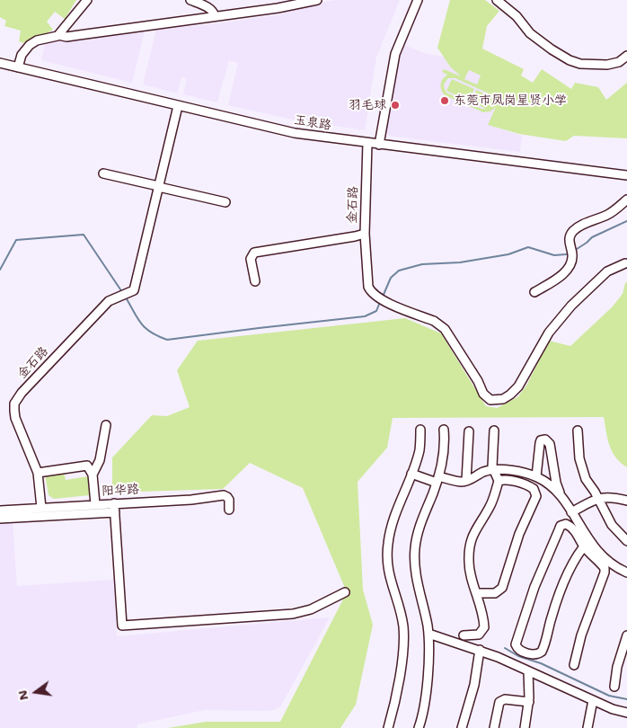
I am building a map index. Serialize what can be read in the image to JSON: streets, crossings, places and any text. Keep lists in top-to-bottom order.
{
  "streets": {
    "street": ["玉泉路", "金石路", "阳华路"]
  },
  "crossings": [
    ["玉泉路", "金石路"],
    ["金石路", "阳华路"]
  ],
  "places": ["东莞市凤岗星贤小学", "羽毛球"],
  "north": "left"
}
